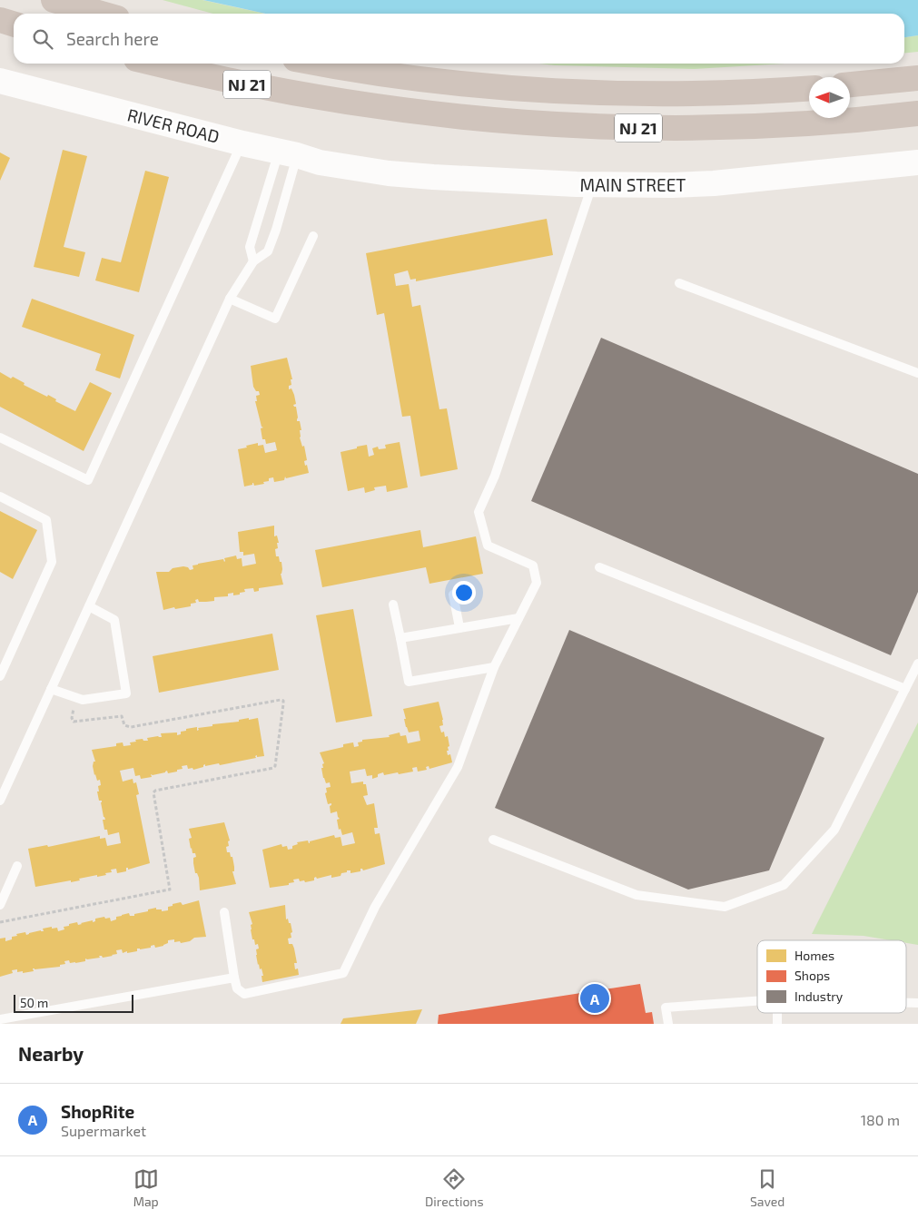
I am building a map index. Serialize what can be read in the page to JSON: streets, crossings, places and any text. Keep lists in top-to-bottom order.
{
  "streets": {
    "highway": ["NJ 21"],
    "street": ["RIVER ROAD", "MAIN STREET"]
  },
  "crossings": [
    ["RIVER ROAD", "MAIN STREET"]
  ],
  "legend": ["Homes", "Shops", "Industry"],
  "scale_bar": "50 m",
  "north": "left",
  "page": {
    "search": "Search here",
    "pins": "A",
    "scale": "50 m",
    "heading": "Nearby",
    "list": [
      {
        "mark": "A",
        "name": "ShopRite",
        "note": "Supermarket",
        "value": "180 m"
      }
    ],
    "nav": ["Map", "Directions", "Saved"]
  }
}
